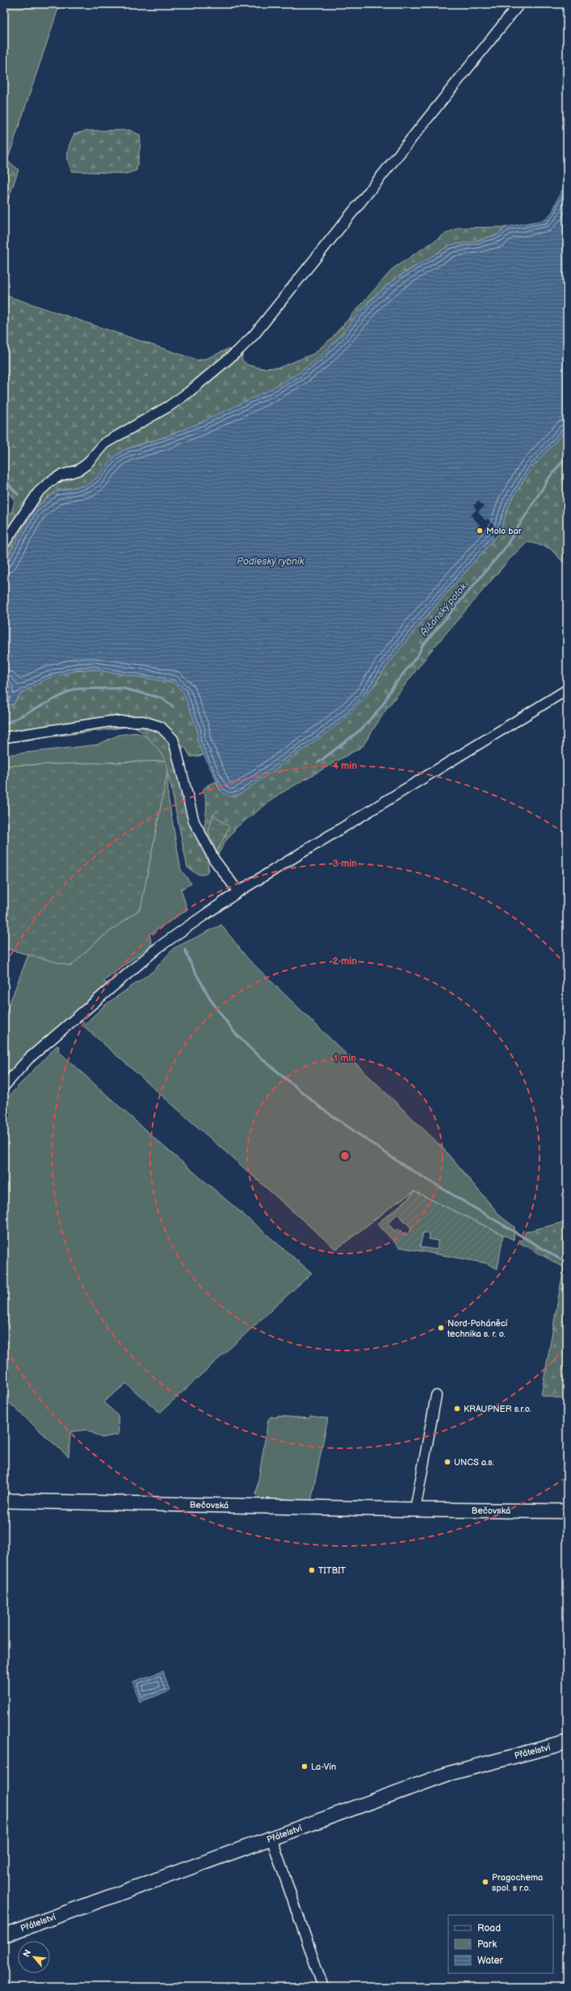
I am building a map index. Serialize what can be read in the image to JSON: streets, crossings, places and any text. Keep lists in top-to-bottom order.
{
  "streets": {
    "main road": ["Bečovská", "Přátelství"]
  },
  "water": ["Podleský rybník", "Říčanský potok"],
  "places": [
    "Molo bar",
    "Nord-Poháněcí technika s. r. o.",
    "KRAUPNER s.r.o.",
    "UNCS a.s.",
    "TITBIT",
    "La-Vin",
    "Pragochema spol. s r.o."
  ],
  "legend": ["Road", "Park", "Water"],
  "north": "top left",
  "rings": [
    "4 min",
    "3 min",
    "2 min",
    "1 min"
  ]
}
